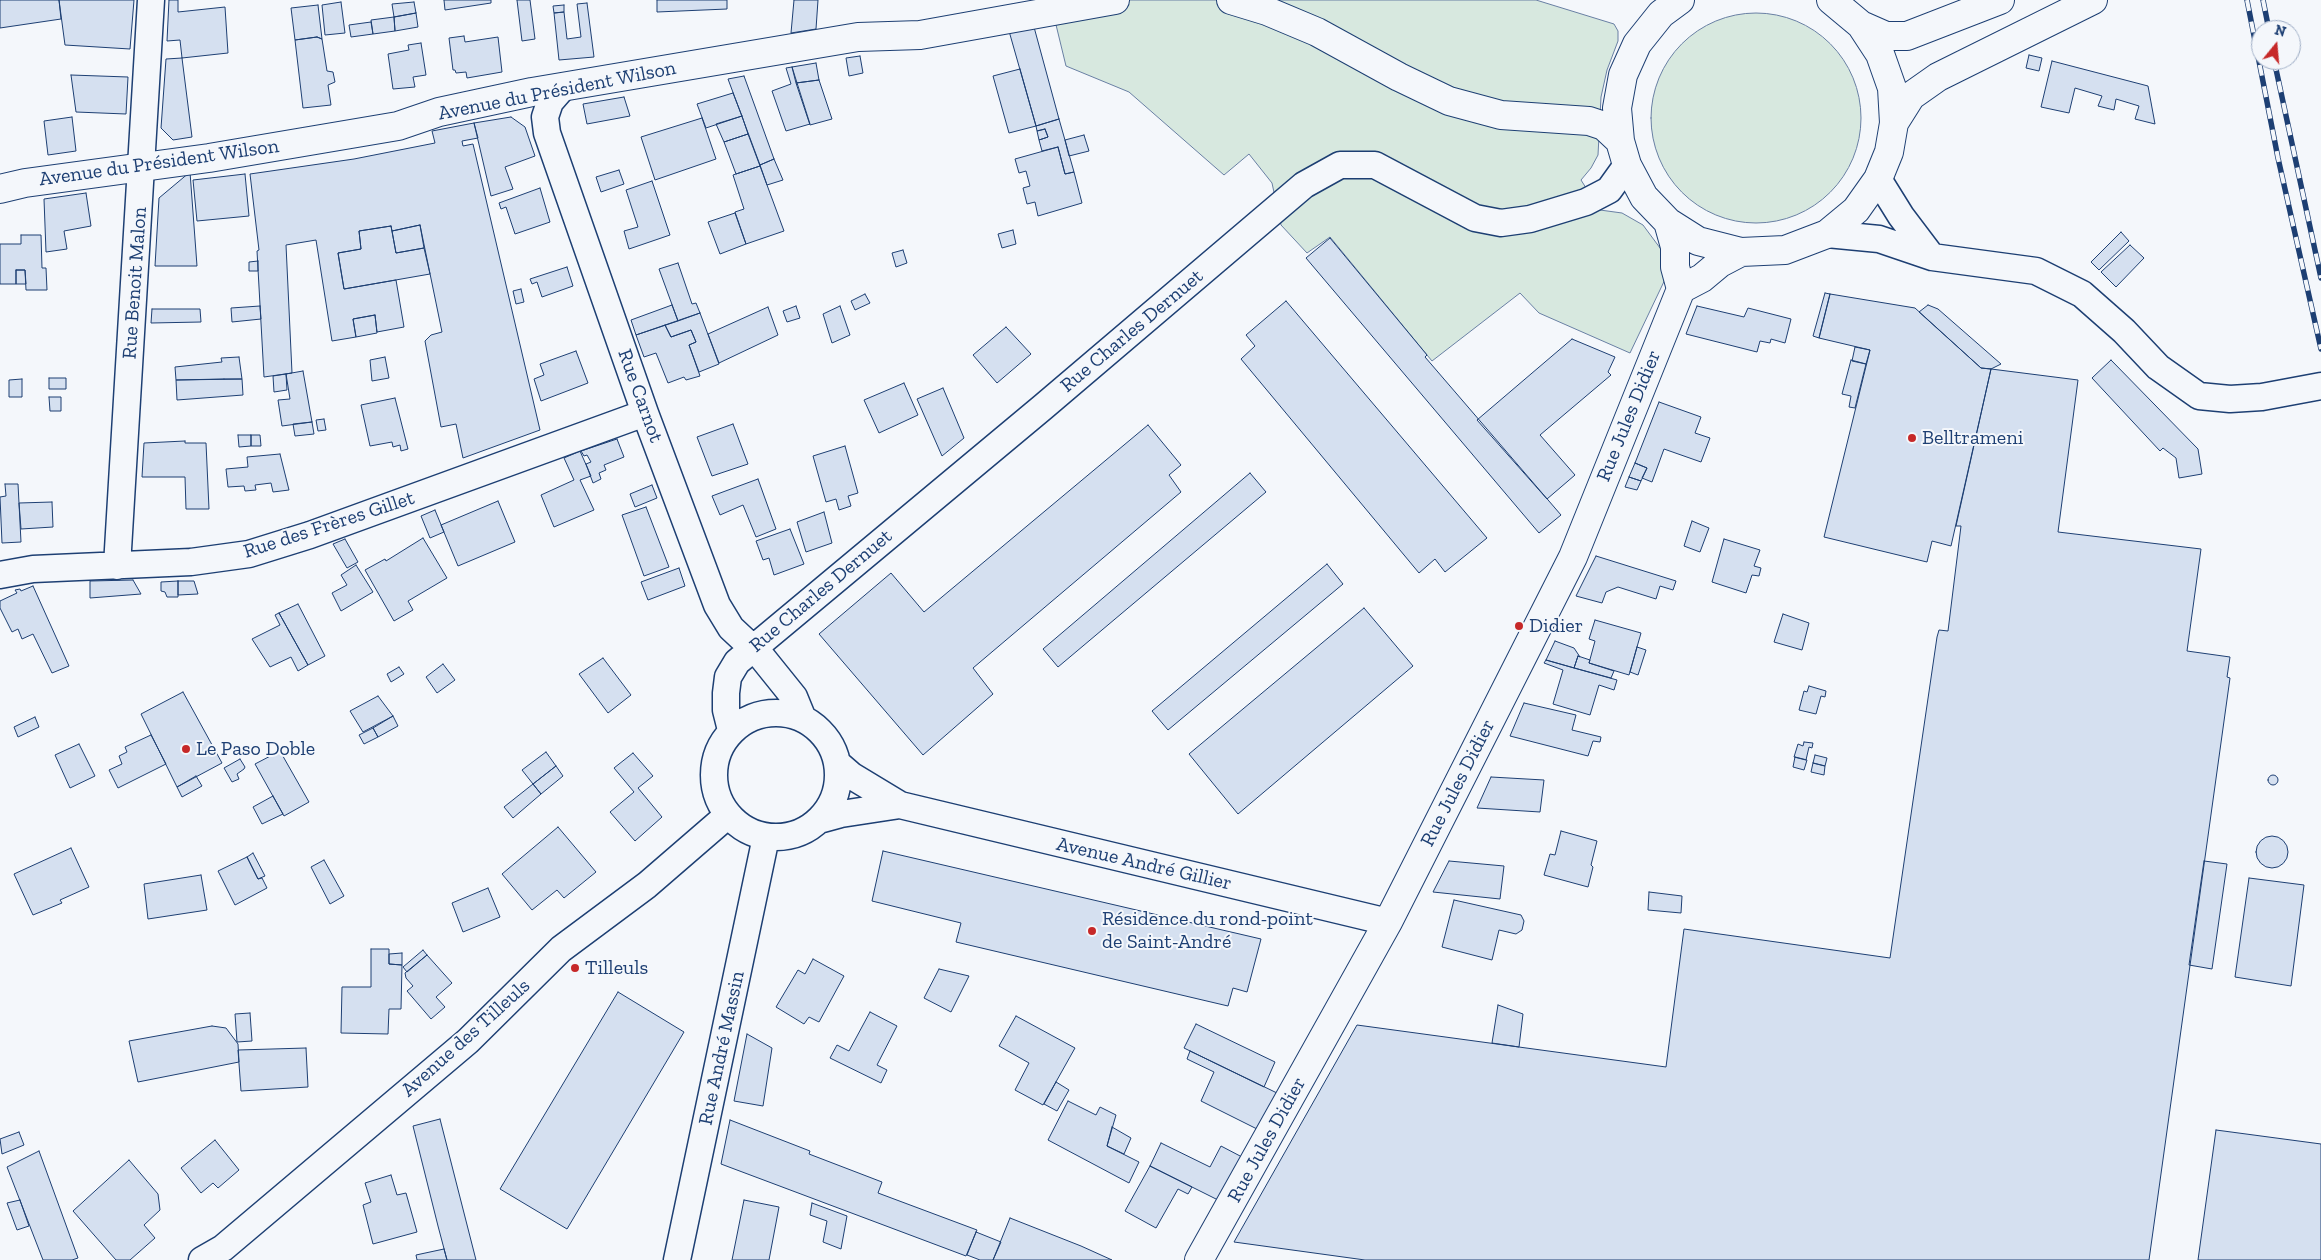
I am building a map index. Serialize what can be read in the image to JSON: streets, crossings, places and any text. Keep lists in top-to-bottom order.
{
  "streets": {
    "street": [
      "Avenue du Président Wilson",
      "Rue Benoit Malon",
      "Rue Charles Dernuet",
      "Rue Carnot",
      "Rue Jules Didier",
      "Rue des Frères Gillet",
      "Avenue André Gillier",
      "Avenue des Tilleuls",
      "Rue André Massin"
    ]
  },
  "crossings": [
    ["Avenue du Président Wilson", "Rue Benoit Malon"],
    ["Avenue du Président Wilson", "Rue Carnot"],
    ["Rue Benoit Malon", "Rue des Frères Gillet"],
    ["Rue Charles Dernuet", "Rue Carnot"],
    ["Rue Charles Dernuet", "Avenue André Gillier"],
    ["Rue Charles Dernuet", "Avenue des Tilleuls"],
    ["Rue Charles Dernuet", "Rue André Massin"],
    ["Rue Carnot", "Rue des Frères Gillet"],
    ["Rue Carnot", "Avenue André Gillier"],
    ["Rue Carnot", "Avenue des Tilleuls"],
    ["Rue Carnot", "Rue André Massin"],
    ["Rue Jules Didier", "Avenue André Gillier"],
    ["Avenue André Gillier", "Avenue des Tilleuls"],
    ["Avenue André Gillier", "Rue André Massin"],
    ["Avenue des Tilleuls", "Rue André Massin"]
  ],
  "places": [
    "Belltrameni",
    "Didier",
    "Le Paso Doble",
    "Résidence du rond-point de Saint-André",
    "Tilleuls"
  ],
  "north": "top"
}
